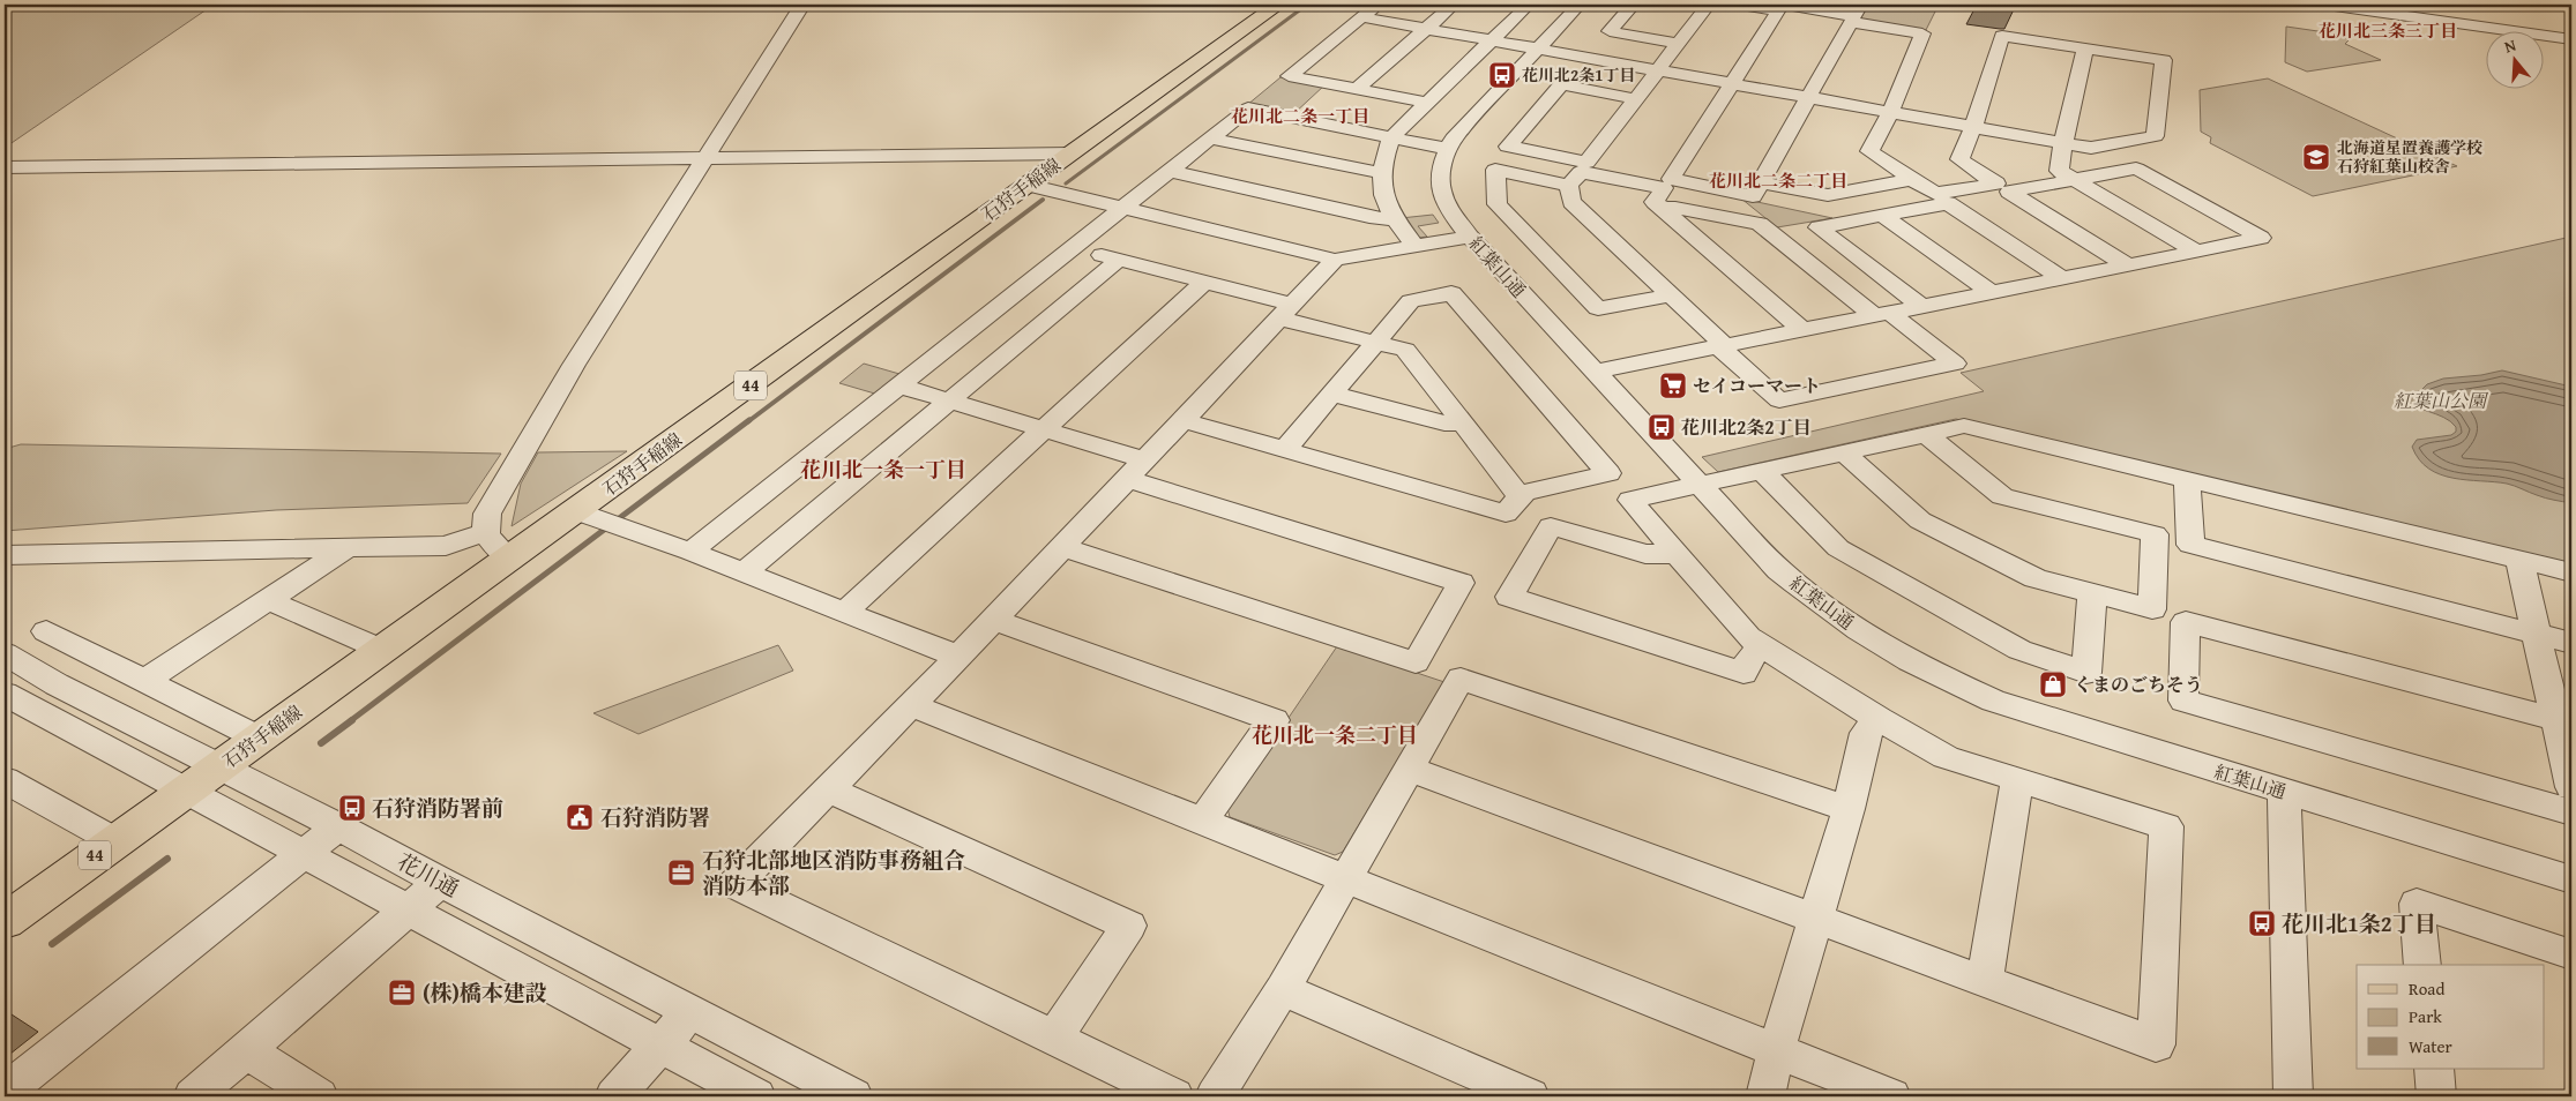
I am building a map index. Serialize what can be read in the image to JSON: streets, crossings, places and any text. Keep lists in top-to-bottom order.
{
  "streets": {
    "main road": ["石狩手稲線", "44"],
    "street": ["紅葉山通", "花川通"]
  },
  "crossings": [
    ["石狩手稲線", "花川通"]
  ],
  "districts": [
    "花川北三条三丁目",
    "花川北二条一丁目",
    "花川北二条二丁目",
    "花川北一条一丁目",
    "花川北一条二丁目"
  ],
  "parks": ["紅葉山公園"],
  "places": {
    "bus stop": [
      "花川北2条1丁目",
      "花川北2条2丁目",
      "石狩消防署前",
      "花川北1条2丁目"
    ],
    "school or university": ["北海道星置養護学校 石狩紅葉山校舎"],
    "supermarket": ["セイコーマート"],
    "shop": ["くまのごちそう"],
    "public building": ["石狩消防署"],
    "office": ["石狩北部地区消防事務組合 消防本部", "(株)橋本建設"]
  },
  "legend": ["Road", "Park", "Water"],
  "north": "top"
}
